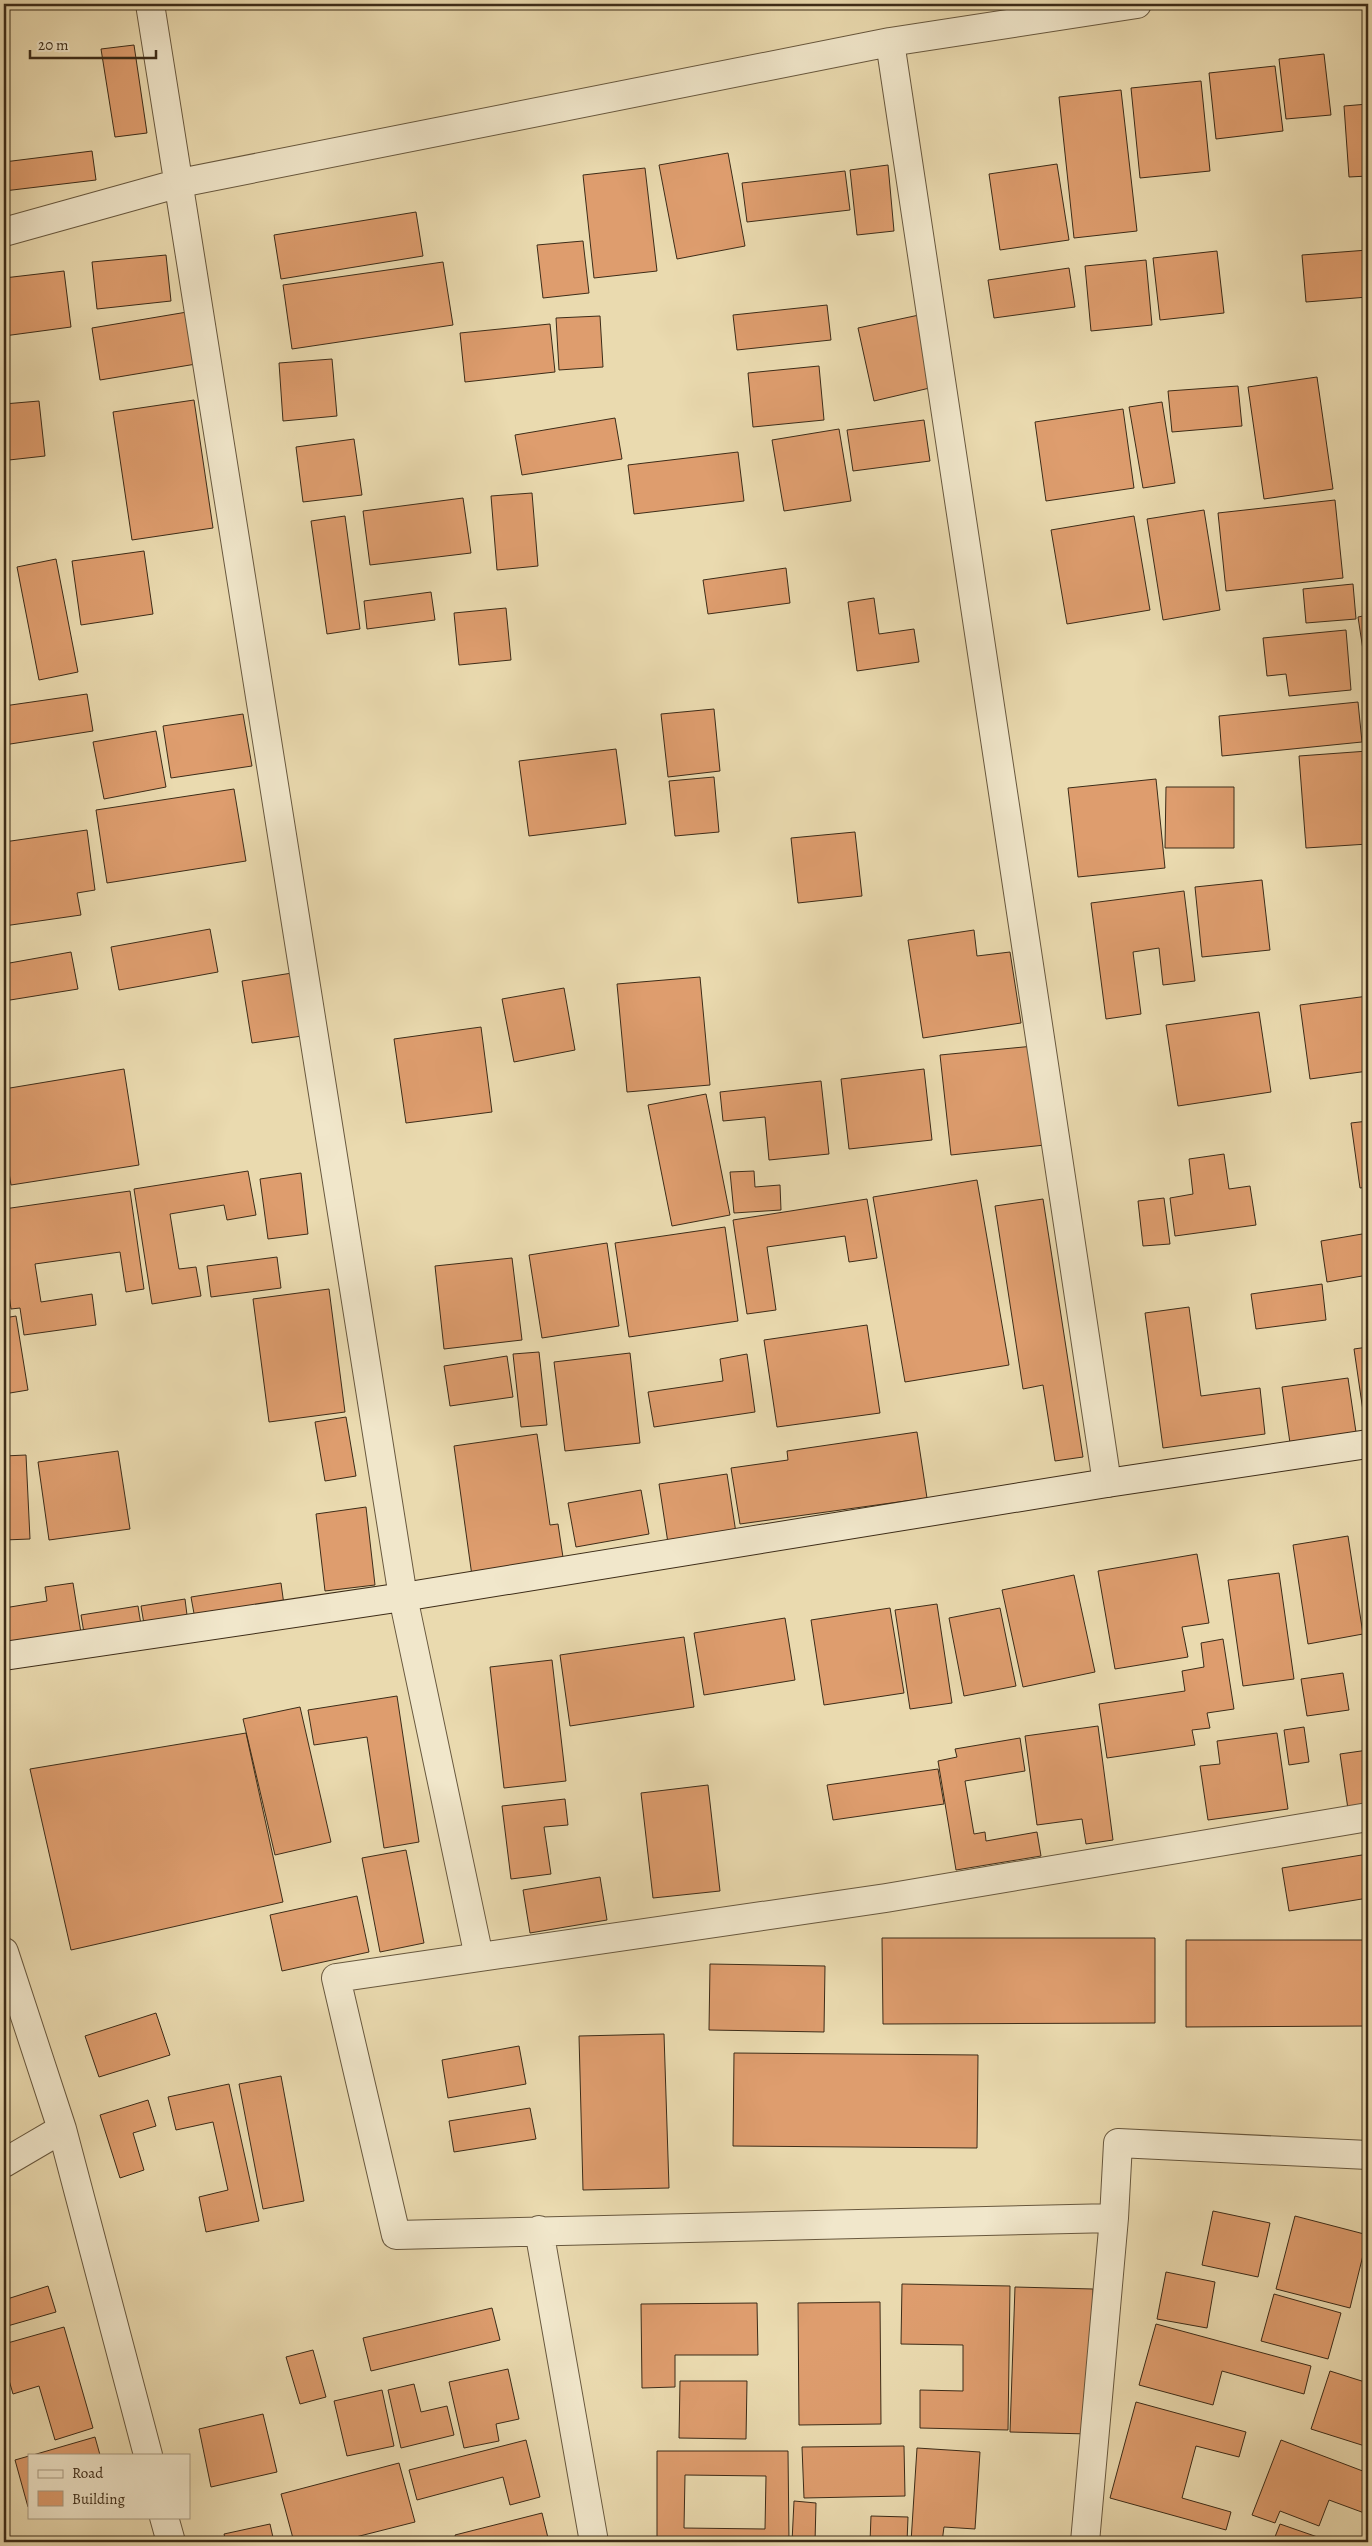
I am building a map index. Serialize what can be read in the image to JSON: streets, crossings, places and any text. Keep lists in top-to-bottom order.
{
  "legend": ["Road", "Building"],
  "scale_bar": "20 m"
}
